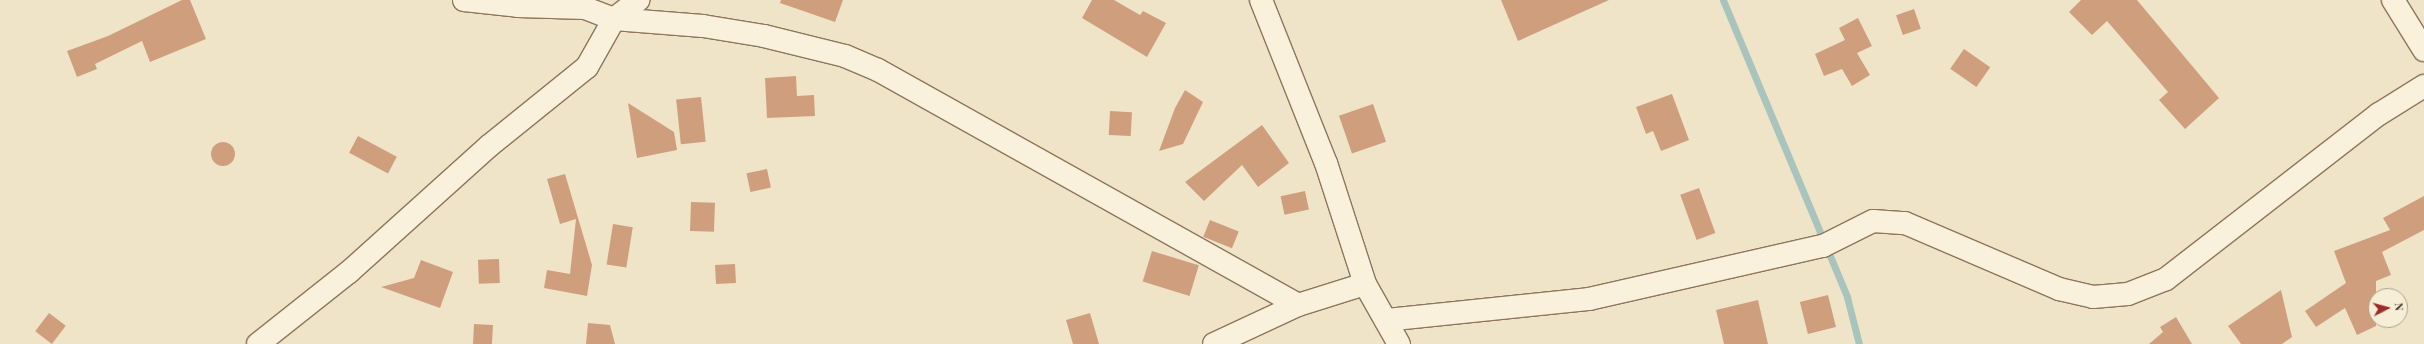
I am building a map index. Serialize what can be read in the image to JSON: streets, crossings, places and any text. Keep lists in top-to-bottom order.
{
  "north": "right"
}
